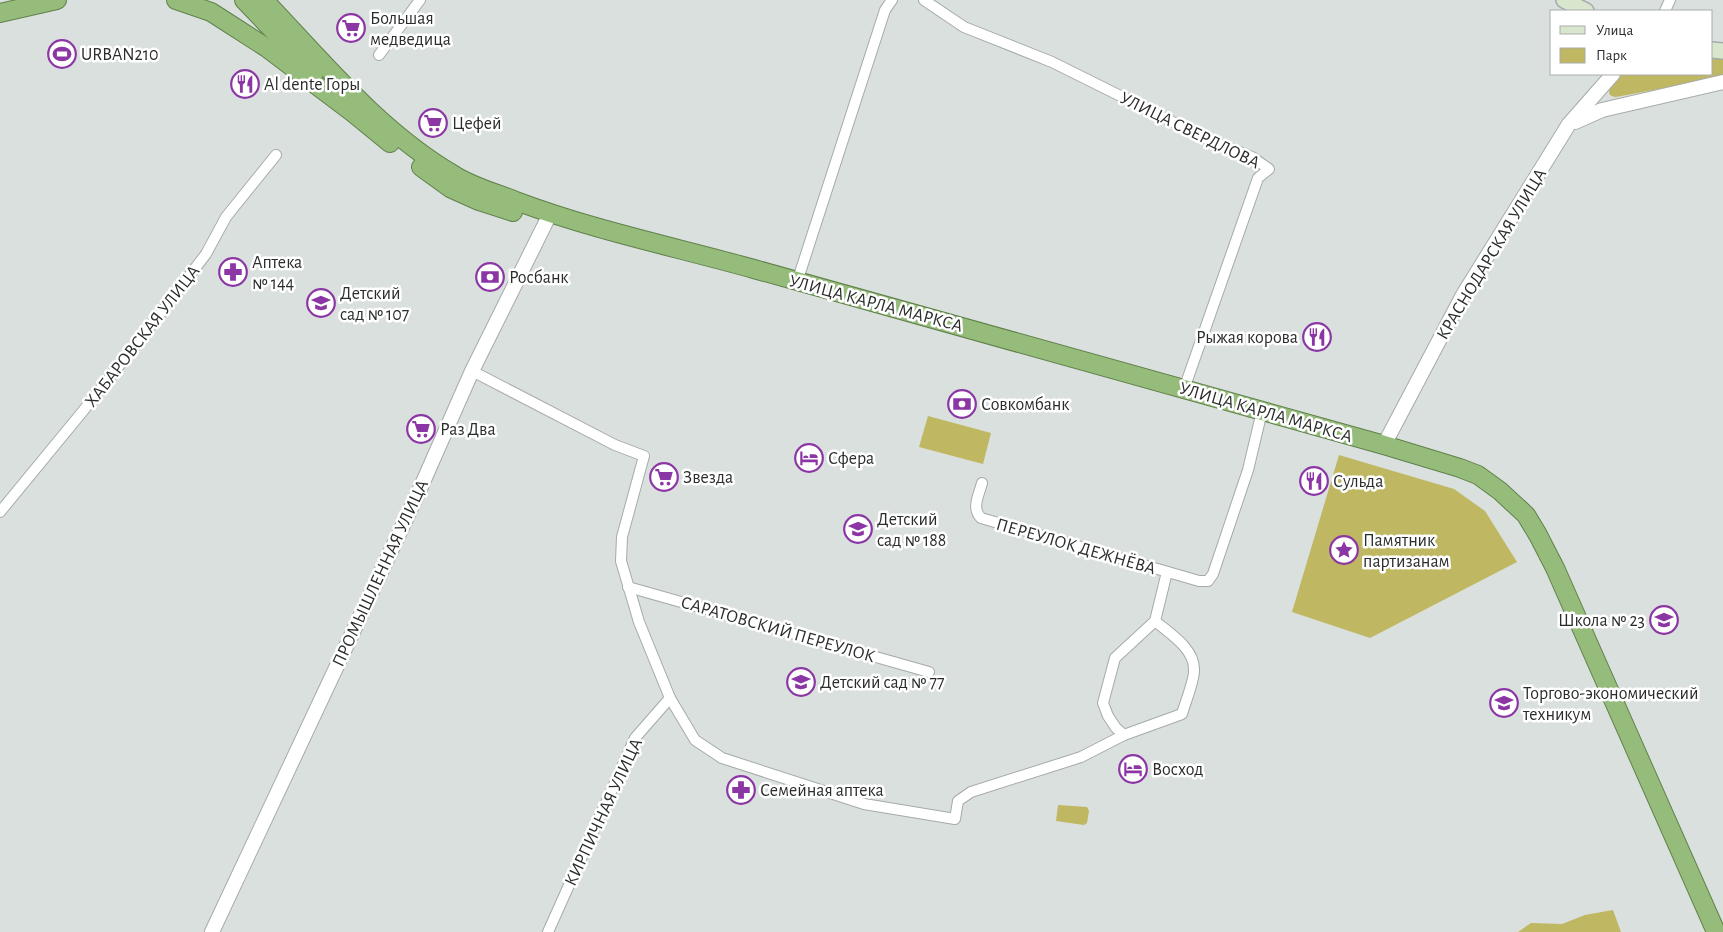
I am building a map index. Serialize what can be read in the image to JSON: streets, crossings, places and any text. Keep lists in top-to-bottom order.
{
  "streets": {
    "highway": ["УЛИЦА КАРЛА МАРКСА"],
    "street": [
      "УЛИЦА СВЕРДЛОВА",
      "КРАСНОДАРСКАЯ УЛИЦА",
      "ХАБАРОВСКАЯ УЛИЦА",
      "ПЕРЕУЛОК ДЕЖНЁВА",
      "ПРОМЫШЛЕННАЯ УЛИЦА",
      "САРАТОВСКИЙ ПЕРЕУЛОК",
      "КИРПИЧНАЯ УЛИЦА"
    ]
  },
  "crossings": [
    ["УЛИЦА СВЕРДЛОВА", "УЛИЦА КАРЛА МАРКСА"],
    ["КРАСНОДАРСКАЯ УЛИЦА", "УЛИЦА КАРЛА МАРКСА"],
    ["УЛИЦА КАРЛА МАРКСА", "ПЕРЕУЛОК ДЕЖНЁВА"],
    ["УЛИЦА КАРЛА МАРКСА", "ПРОМЫШЛЕННАЯ УЛИЦА"]
  ],
  "places": {
    "supermarket": [
      "Большая медведица",
      "Цефей",
      "Раз Два",
      "Звезда"
    ],
    "sports": ["URBAN210"],
    "restaurant": ["Al dente Горы", "Рыжая корова", "Сульда"],
    "pharmacy": ["Аптека № 144", "Семейная аптека"],
    "bank": ["Росбанк", "Совкомбанк"],
    "school or university": [
      "Детский сад № 107",
      "Детский сад № 188",
      "Школа № 23",
      "Детский сад № 77",
      "Торгово-экономический техникум"
    ],
    "hotel": ["Сфера", "Восход"],
    "place": ["Памятник партизанам"]
  },
  "legend": ["Улица", "Парк"]
}
